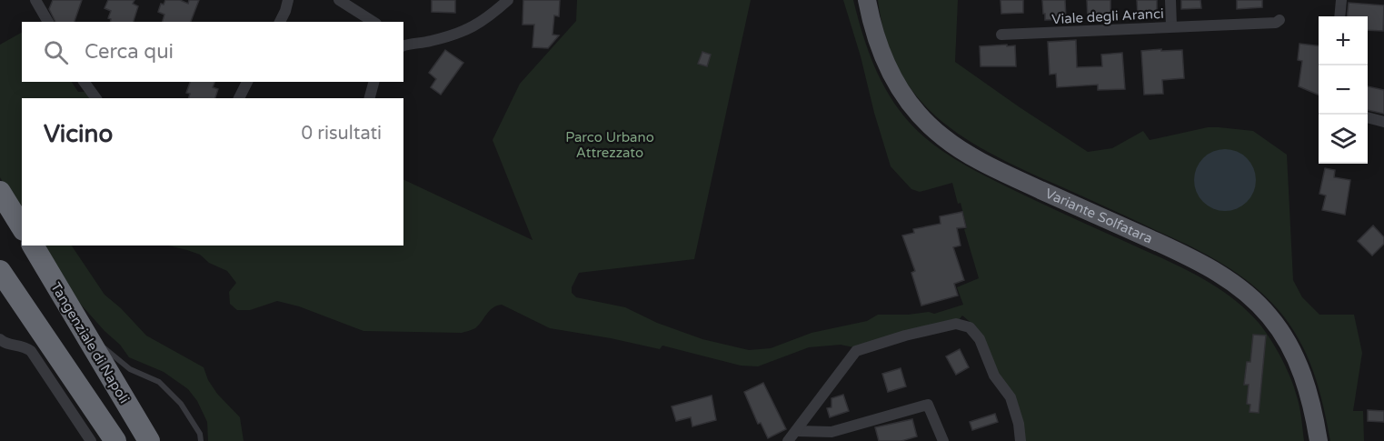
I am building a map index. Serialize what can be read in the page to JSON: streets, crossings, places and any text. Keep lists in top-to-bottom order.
{
  "streets": {
    "highway": ["Tangenziale di Napoli"],
    "main road": ["Variante Solfatara"],
    "street": ["Viale degli Aranci"]
  },
  "parks": ["Parco Urbano Attrezzato"],
  "page": {
    "map_buttons": ["+", "−"],
    "search": "Cerca qui",
    "heading": ["Vicino", "0 risultati"]
  }
}
